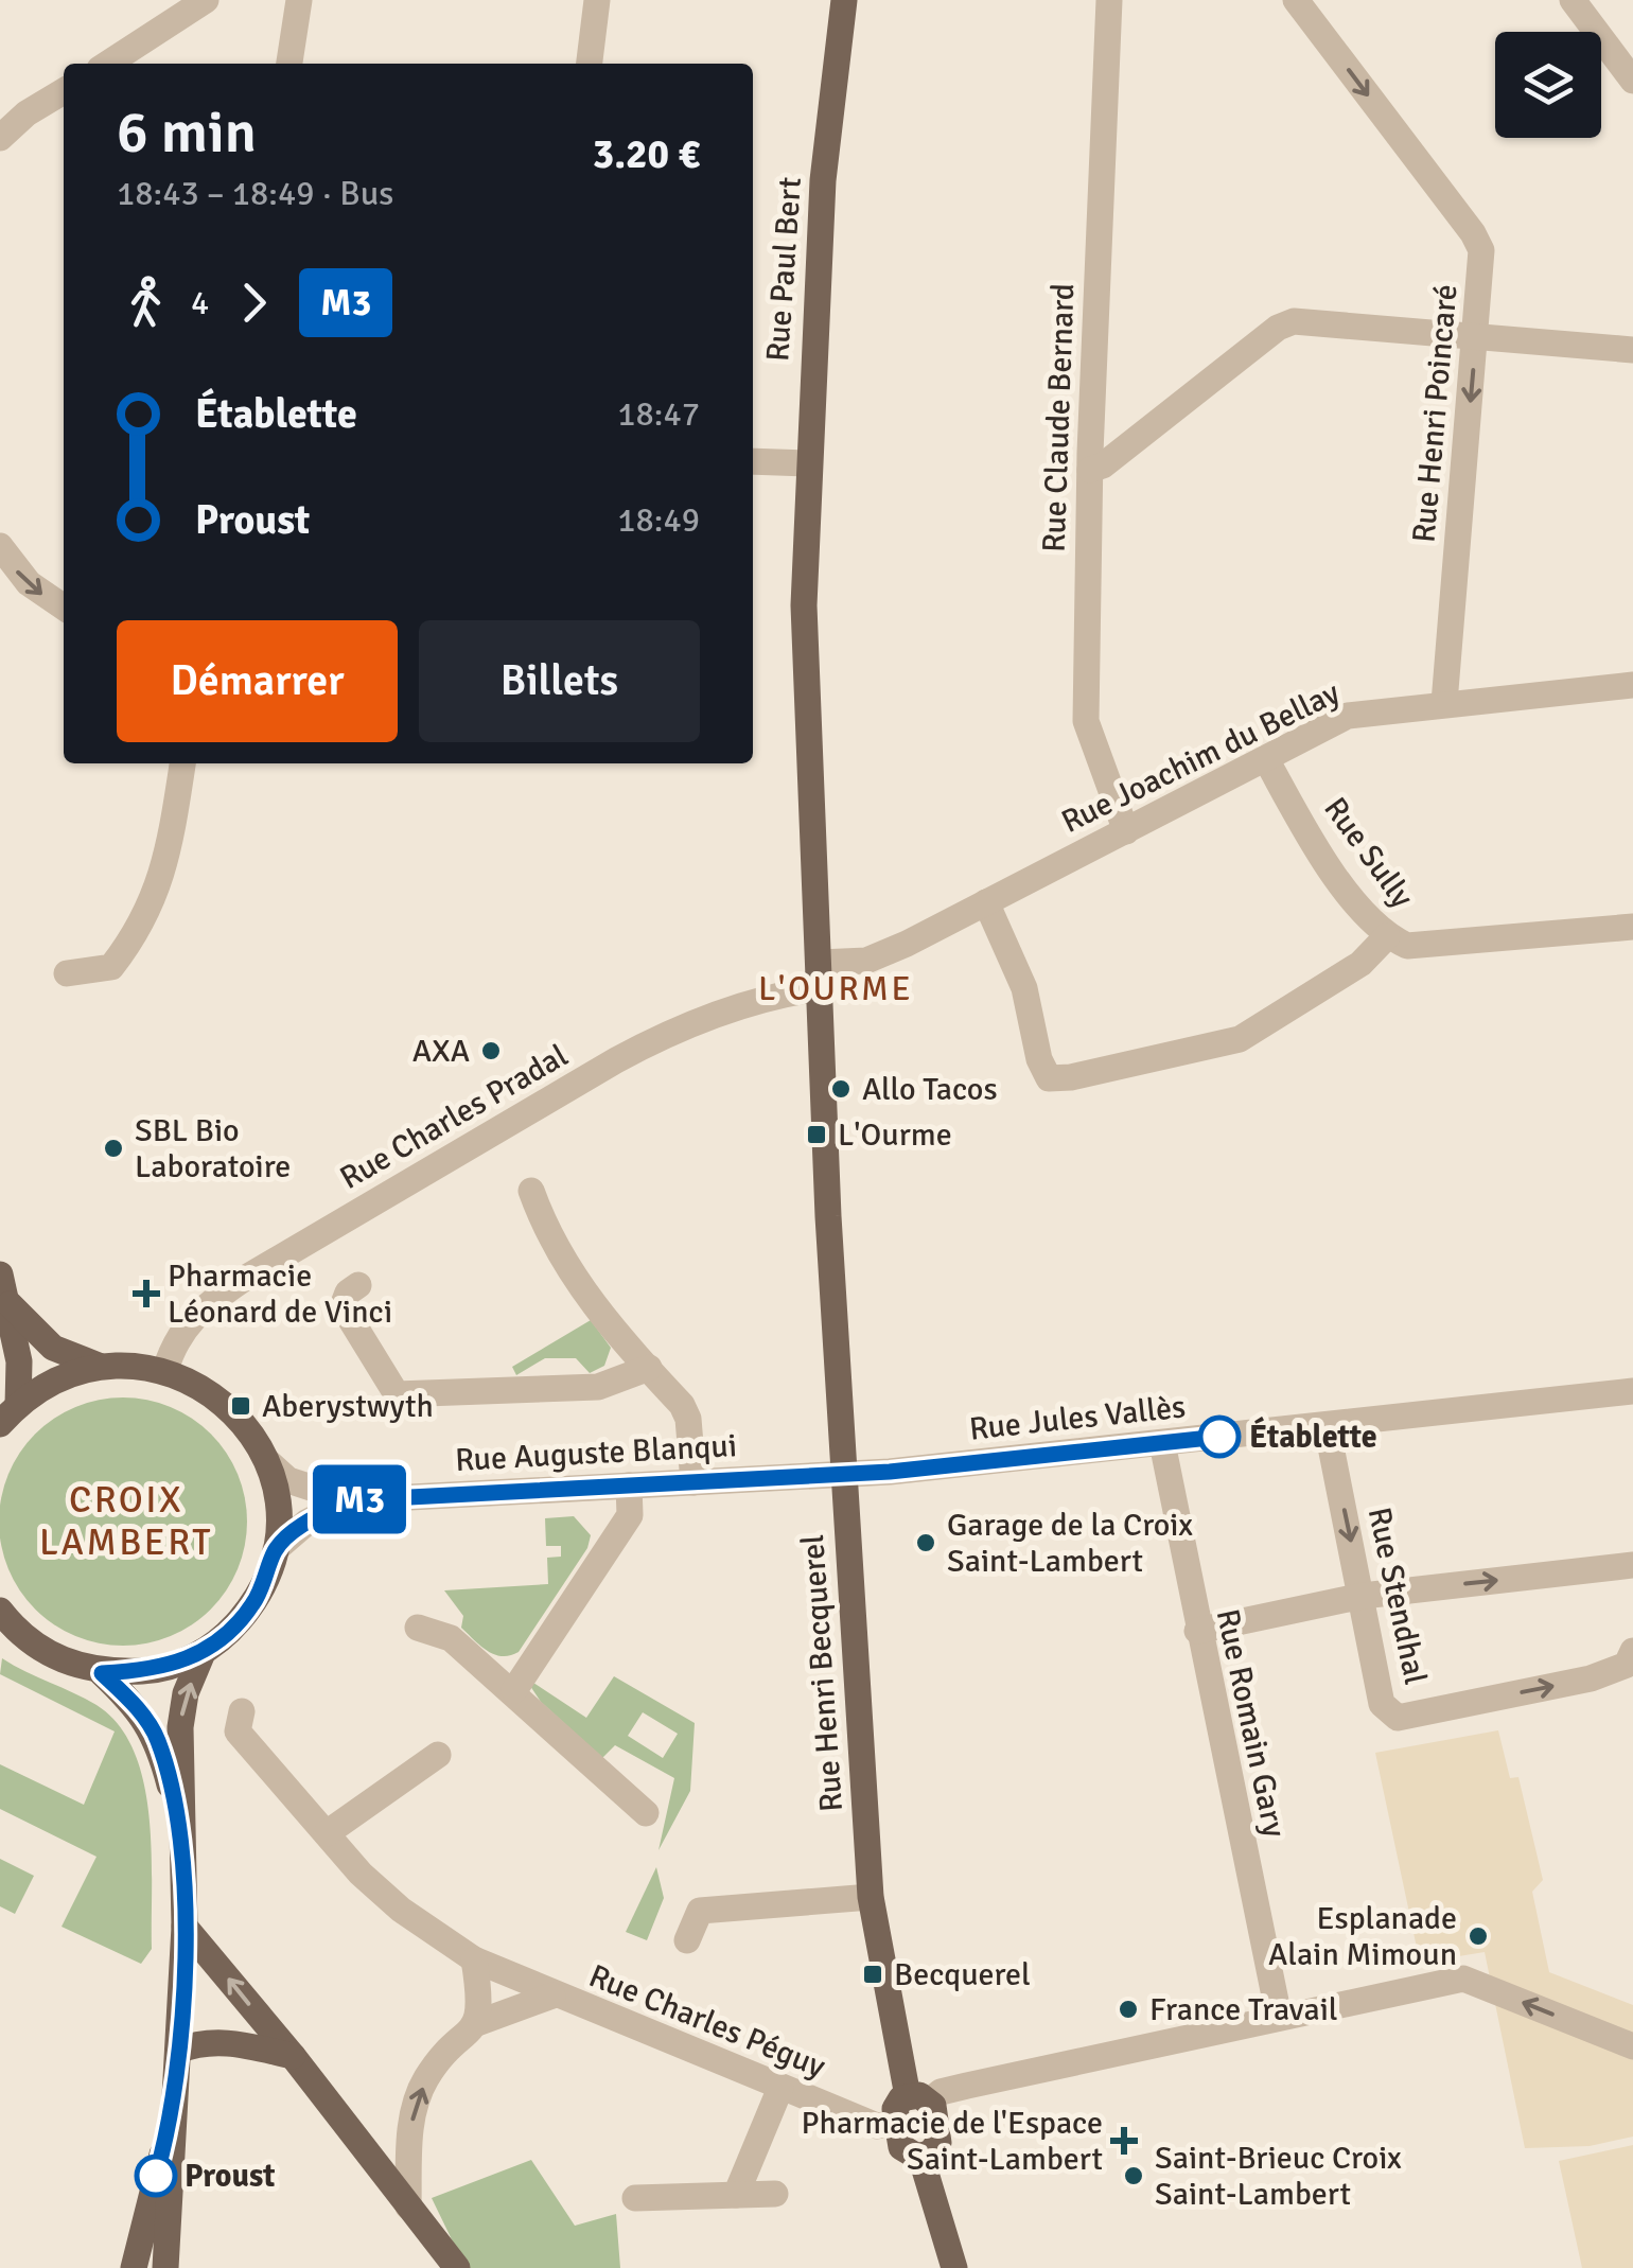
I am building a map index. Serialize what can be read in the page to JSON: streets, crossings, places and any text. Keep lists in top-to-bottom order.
{
  "streets": {
    "main road": ["Rue Paul Bert", "Rue Henri Becquerel"],
    "street": [
      "Rue Henri Poincaré",
      "Rue Claude Bernard",
      "Rue Joachim du Bellay",
      "Rue Sully",
      "Rue Charles Pradal",
      "Rue Jules Vallès",
      "Rue Auguste Blanqui",
      "Rue Stendhal",
      "Rue Romain Gary",
      "Rue Charles Péguy"
    ]
  },
  "crossings": [
    ["Rue Paul Bert", "Rue Joachim du Bellay"],
    ["Rue Paul Bert", "Rue Charles Pradal"],
    ["Rue Paul Bert", "Rue Henri Becquerel"],
    ["Rue Henri Poincaré", "Rue Joachim du Bellay"],
    ["Rue Claude Bernard", "Rue Joachim du Bellay"],
    ["Rue Joachim du Bellay", "Rue Sully"],
    ["Rue Joachim du Bellay", "Rue Charles Pradal"],
    ["Rue Joachim du Bellay", "Rue Henri Becquerel"],
    ["Rue Charles Pradal", "Rue Henri Becquerel"],
    ["Rue Jules Vallès", "Rue Auguste Blanqui"],
    ["Rue Jules Vallès", "Rue Stendhal"],
    ["Rue Jules Vallès", "Rue Henri Becquerel"],
    ["Rue Jules Vallès", "Rue Romain Gary"],
    ["Rue Auguste Blanqui", "Rue Henri Becquerel"]
  ],
  "one_way": ["Rue Henri Poincaré"],
  "districts": ["L'OURME", "CROIX LAMBERT"],
  "places": {
    "other": [
      "AXA",
      "Allo Tacos",
      "SBL Bio Laboratoire",
      "Établette",
      "Garage de la Croix Saint-Lambert",
      "Esplanade Alain Mimoun",
      "France Travail",
      "Proust",
      "Saint-Brieuc Croix Saint-Lambert"
    ],
    "transit": ["L'Ourme", "Aberystwyth", "Becquerel"],
    "health": ["Pharmacie Léonard de Vinci", "Pharmacie de l'Espace Saint-Lambert"]
  },
  "lines": ["bus line M3"],
  "page": {
    "on_map": "M3",
    "heading": ["6 min", "18:43 – 18:49 · Bus", "3.20 €"],
    "legs": ["4", "M3"],
    "list": [
      {
        "name": "Établette",
        "value": "18:47"
      },
      {
        "name": "Proust",
        "value": "18:49"
      }
    ],
    "buttons": ["Démarrer", "Billets"]
  }
}
